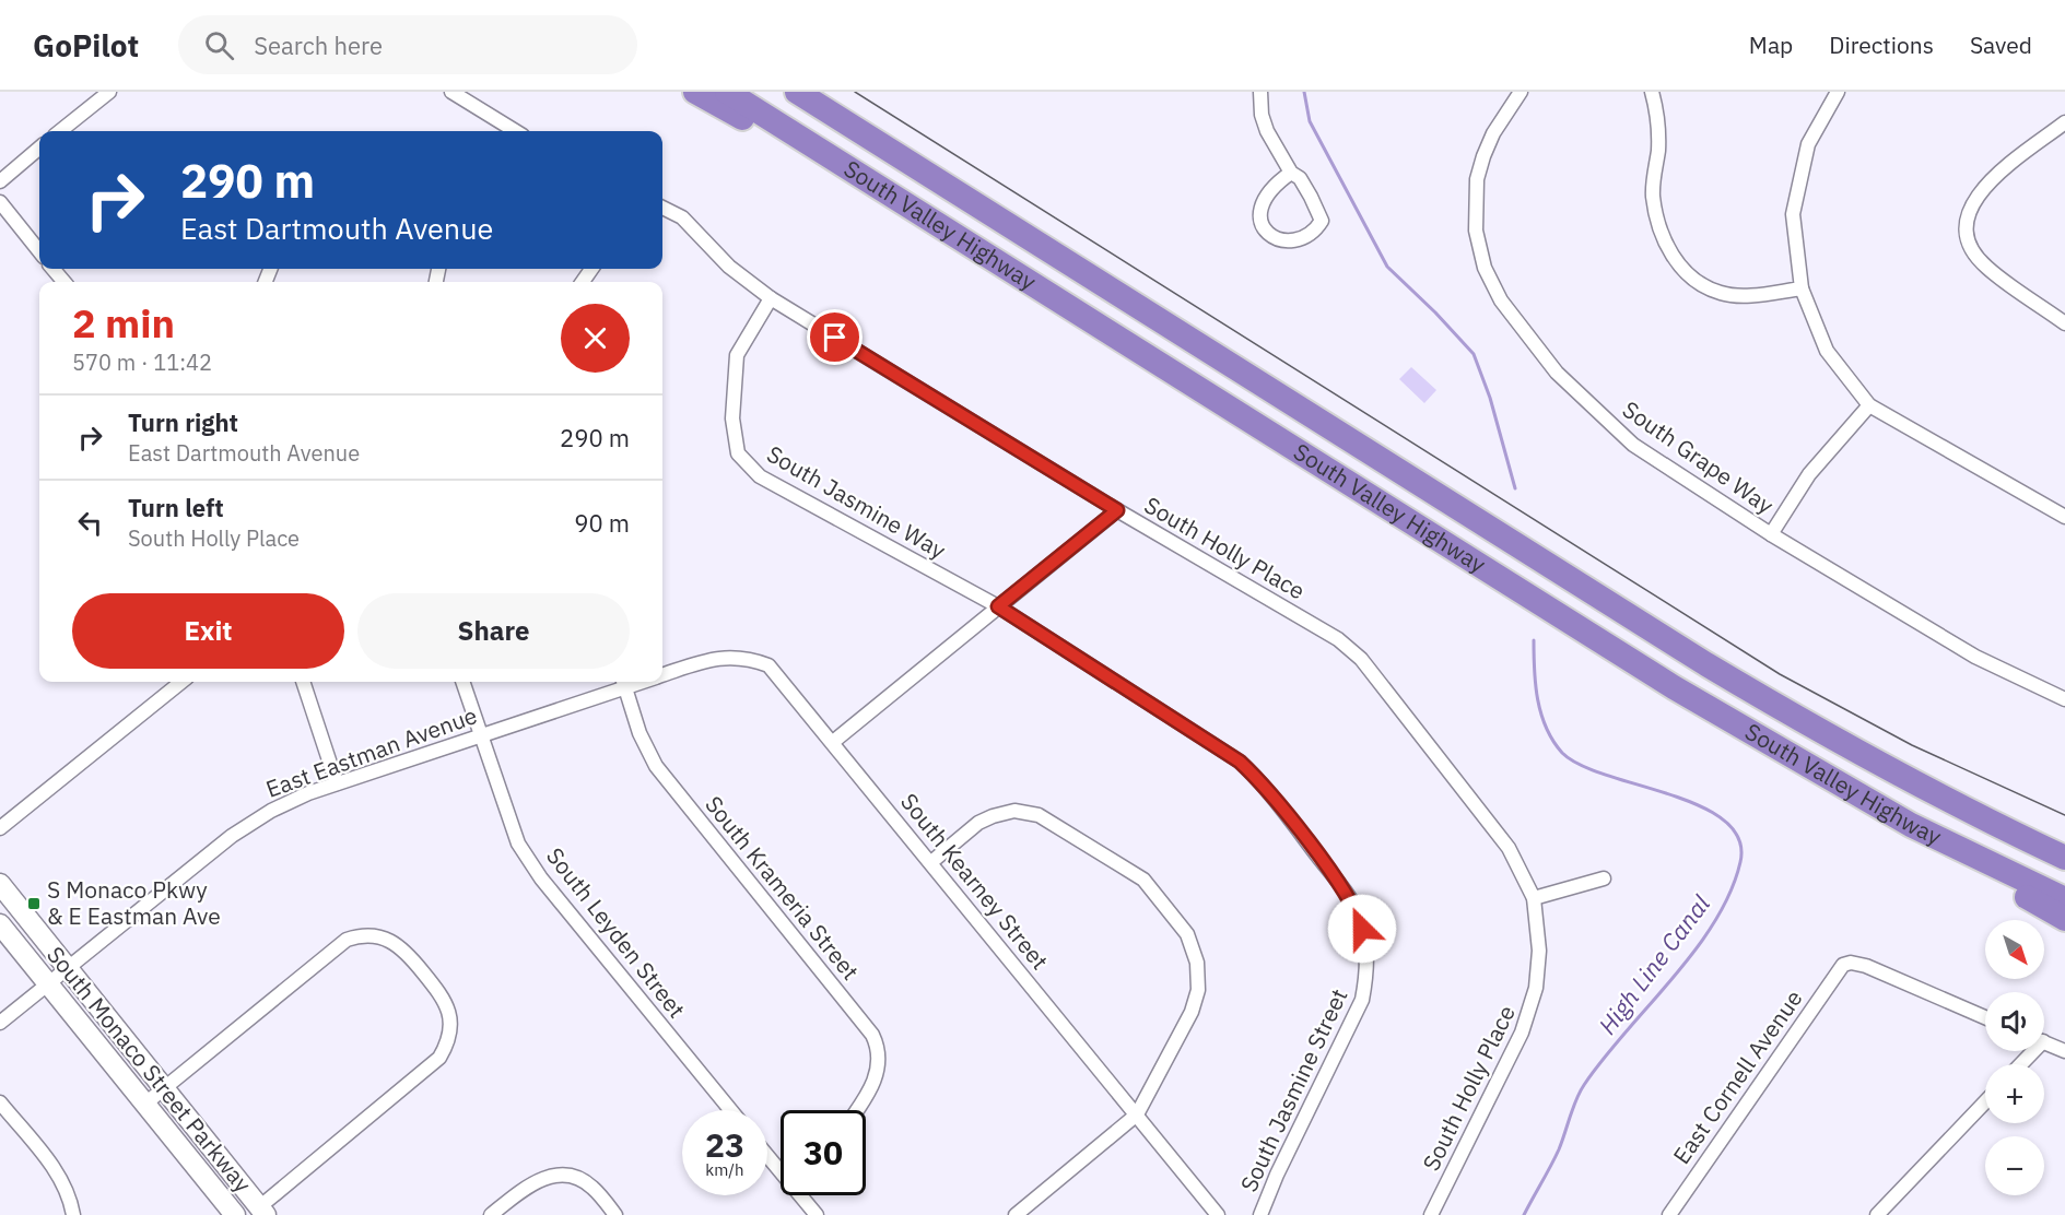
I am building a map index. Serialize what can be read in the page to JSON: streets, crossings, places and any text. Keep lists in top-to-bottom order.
{
  "streets": {
    "highway": ["South Valley Highway"],
    "main road": ["South Monaco Street Parkway"],
    "street": [
      "South Grape Way",
      "South Jasmine Way",
      "South Holly Place",
      "East Eastman Avenue",
      "South Kearney Street",
      "South Krameria Street",
      "South Leyden Street",
      "East Cornell Avenue",
      "South Jasmine Street"
    ]
  },
  "crossings": [
    ["South Jasmine Way", "South Holly Place"],
    ["South Jasmine Way", "South Jasmine Street"],
    ["East Eastman Avenue", "South Krameria Street"],
    ["East Eastman Avenue", "South Leyden Street"],
    ["East Eastman Avenue", "South Monaco Street Parkway"]
  ],
  "water": ["High Line Canal"],
  "places": {
    "transit": ["S Monaco Pkwy & E Eastman Ave"]
  },
  "north": "bottom right",
  "page": {
    "header": "GoPilot",
    "search": "Search here",
    "nav": ["Map", "Directions", "Saved"],
    "turn": ["290 m", "East Dartmouth Avenue"],
    "heading": ["2 min", "570 m · 11:42"],
    "list": [
      {
        "name": "Turn right",
        "note": "East Dartmouth Avenue",
        "value": "290 m"
      },
      {
        "name": "Turn left",
        "note": "South Holly Place",
        "value": "90 m"
      }
    ],
    "buttons": ["Exit", "Share"],
    "map_buttons": ["+", "−"],
    "speed": "23 km/h",
    "limit": "30"
  }
}
